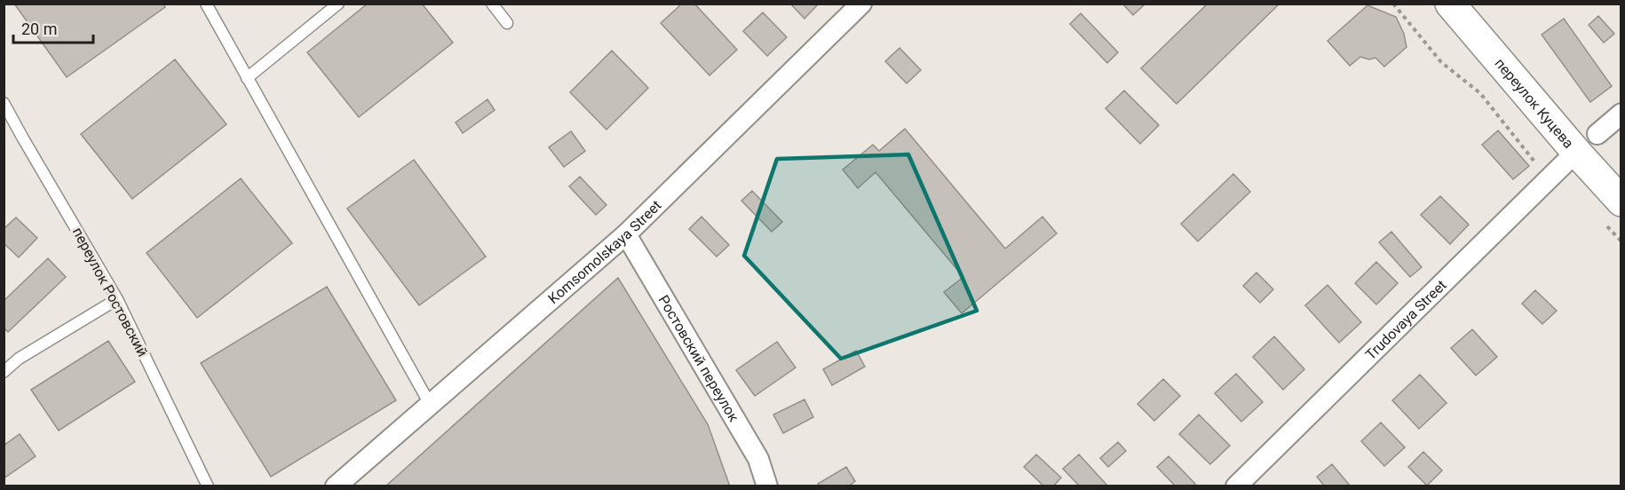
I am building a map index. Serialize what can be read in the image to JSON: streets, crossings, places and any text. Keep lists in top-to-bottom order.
{
  "streets": {
    "street": [
      "переулок Куцева",
      "Komsomolskaya Street",
      "Trudovaya Street",
      "Ростовский переулок"
    ],
    "lane": ["переулок Ростовский"]
  },
  "crossings": [
    ["переулок Куцева", "Trudovaya Street"],
    ["Komsomolskaya Street", "Ростовский переулок"]
  ],
  "scale_bar": "20 m"
}
